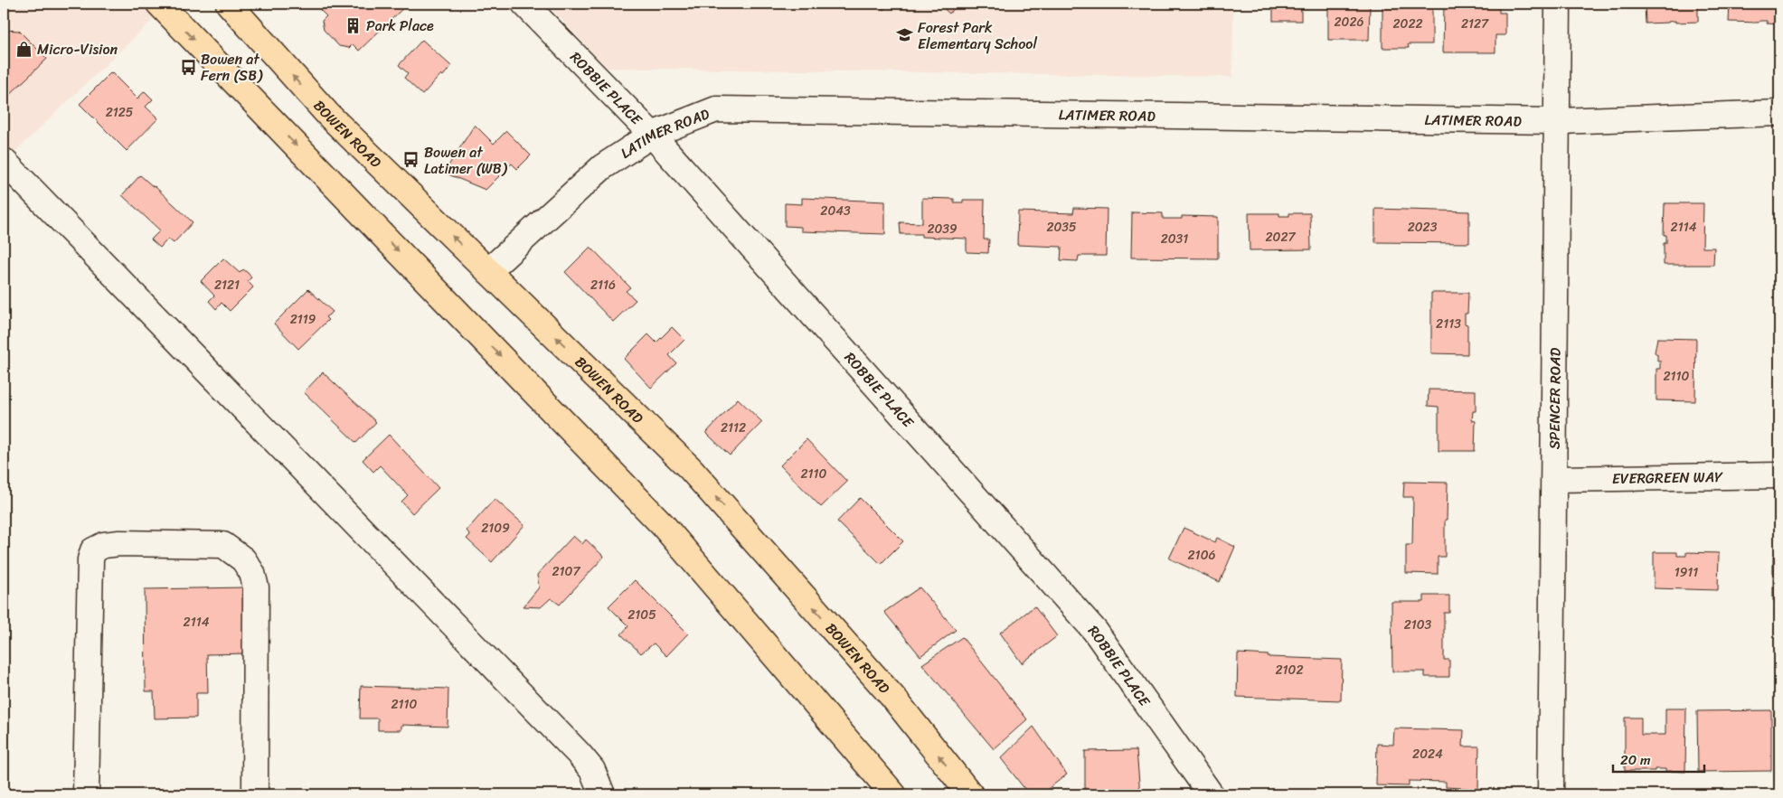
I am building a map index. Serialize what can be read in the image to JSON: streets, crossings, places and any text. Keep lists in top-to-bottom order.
{
  "streets": {
    "main road": ["BOWEN ROAD"],
    "street": [
      "ROBBIE PLACE",
      "LATIMER ROAD",
      "SPENCER ROAD",
      "EVERGREEN WAY"
    ]
  },
  "crossings": [
    ["ROBBIE PLACE", "LATIMER ROAD"],
    ["LATIMER ROAD", "BOWEN ROAD"],
    ["LATIMER ROAD", "SPENCER ROAD"],
    ["SPENCER ROAD", "EVERGREEN WAY"]
  ],
  "places": {
    "building": ["Park Place"],
    "school or university": ["Forest Park Elementary School"],
    "shop": ["Micro-Vision"],
    "bus stop": ["Bowen at Fern (SB)", "Bowen at Latimer (WB)"]
  },
  "house_numbers": [
    "2026",
    "2022",
    "2127",
    "2125",
    "2043",
    "2035",
    "2023",
    "2114",
    "2039",
    "2027",
    "2031",
    "2121",
    "2116",
    "2119",
    "2113",
    "2110",
    "2112",
    "2110",
    "2109",
    "2106",
    "2107",
    "1911",
    "2105",
    "2114",
    "2103",
    "2102",
    "2110",
    "2024"
  ],
  "scale_bar": "20 m"
}
